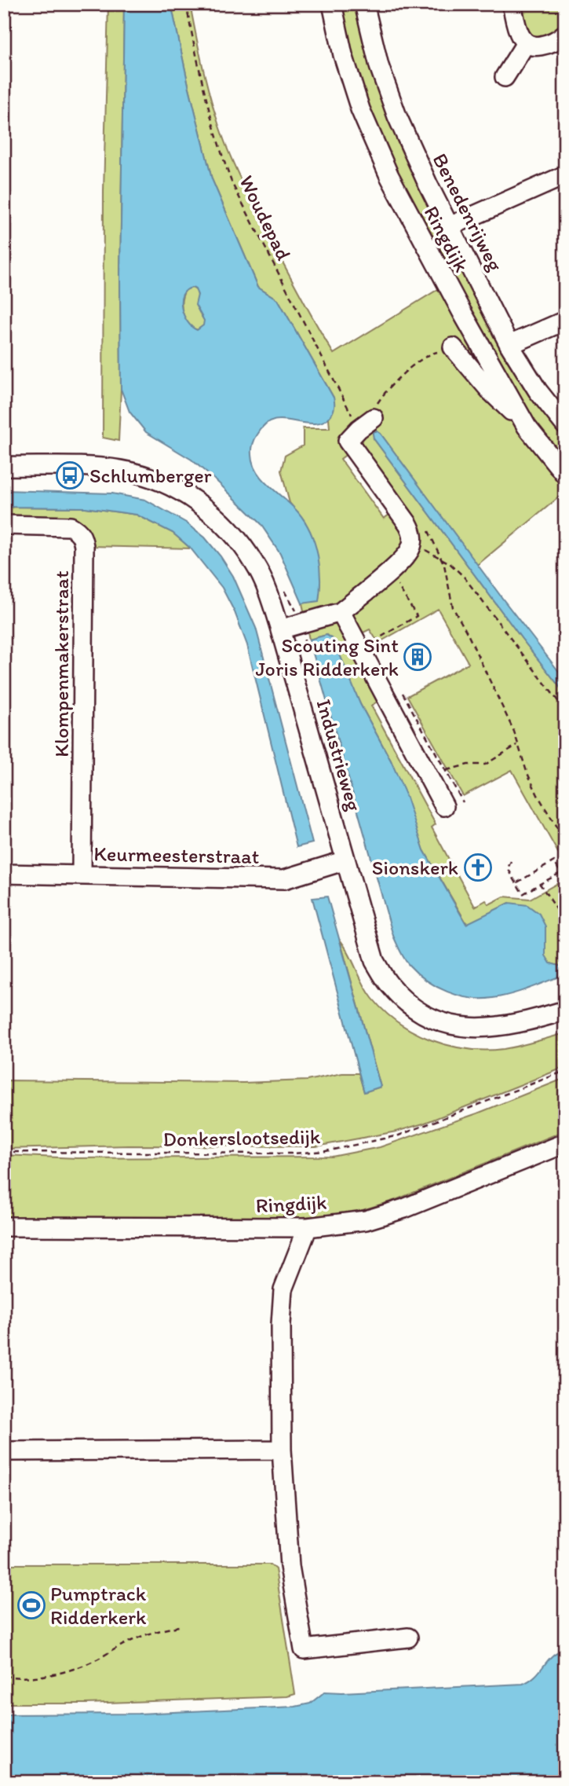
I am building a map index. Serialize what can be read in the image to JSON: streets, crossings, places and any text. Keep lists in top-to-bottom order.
{
  "streets": {
    "street": [
      "Benedenrijweg",
      "Ringdijk",
      "Klompenmakerstraat",
      "Industrieweg",
      "Keurmeesterstraat"
    ],
    "path": ["Woudepad", "Donkerslootsedijk"]
  },
  "crossings": [
    ["Klompenmakerstraat", "Keurmeesterstraat"],
    ["Industrieweg", "Keurmeesterstraat"]
  ],
  "places": {
    "bus stop": ["Schlumberger"],
    "building": ["Scouting Sint Joris Ridderkerk"],
    "church": ["Sionskerk"],
    "sports": ["Pumptrack Ridderkerk"]
  }
}
